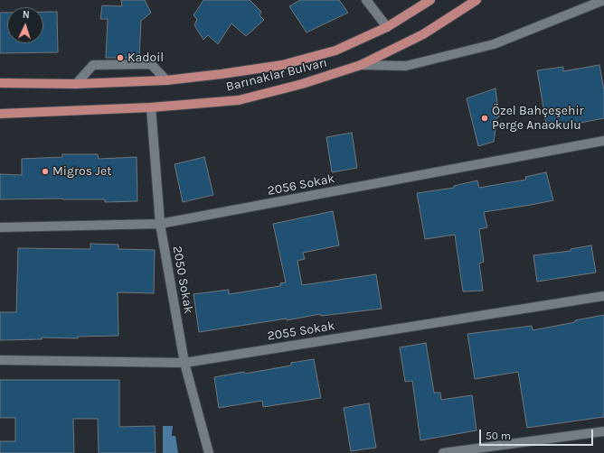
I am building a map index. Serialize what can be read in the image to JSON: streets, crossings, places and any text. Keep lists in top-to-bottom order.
{
  "streets": {
    "main road": ["Barınaklar Bulvarı"],
    "street": ["2056 Sokak", "2050 Sokak", "2055 Sokak"]
  },
  "crossings": [
    ["Barınaklar Bulvarı", "2050 Sokak"],
    ["2056 Sokak", "2050 Sokak"],
    ["2050 Sokak", "2055 Sokak"]
  ],
  "places": ["Kadoil", "Özel Bahçeşehir Perge Anaokulu", "Migros Jet"],
  "scale_bar": "50 m",
  "north": "top"
}
